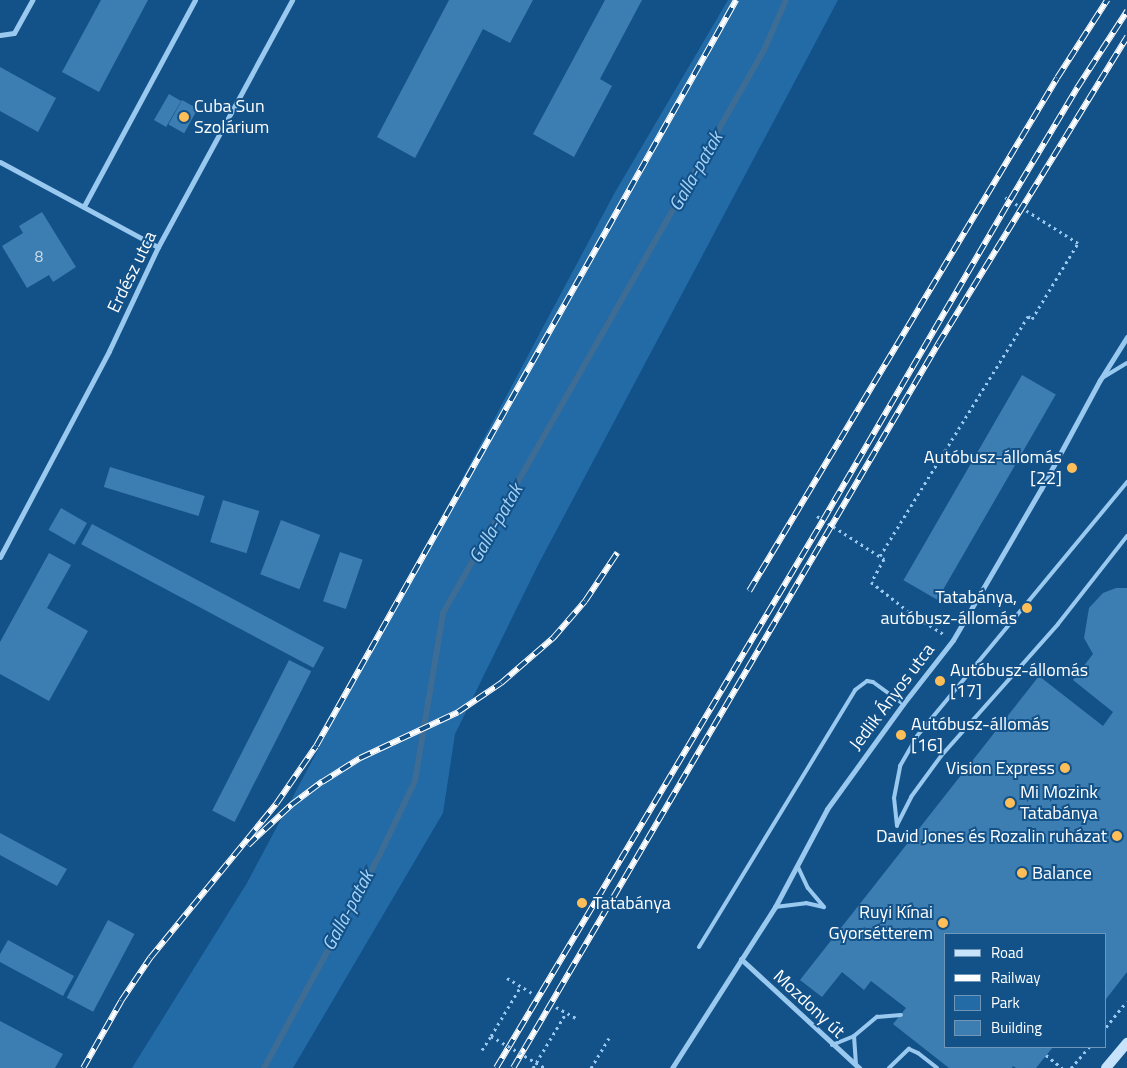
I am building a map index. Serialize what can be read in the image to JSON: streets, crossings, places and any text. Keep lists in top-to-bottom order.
{
  "streets": {
    "street": ["Erdész utca", "Jedlik Ányos utca", "Mozdony út"]
  },
  "crossings": [
    ["Jedlik Ányos utca", "Mozdony út"]
  ],
  "water": ["Galla-patak"],
  "places": [
    "Cuba Sun Szolárium",
    "Autóbusz-állomás [22]",
    "Tatabánya, autóbusz-állomás",
    "Autóbusz-állomás [17]",
    "Autóbusz-állomás [16]",
    "Vision Express",
    "Mi Mozink Tatabánya",
    "David Jones és Rozalin ruházat",
    "Balance",
    "Tatabánya",
    "Ruyi Kínai Gyorsétterem"
  ],
  "house_numbers": ["8"],
  "legend": [
    "Road",
    "Railway",
    "Park",
    "Building"
  ]
}
